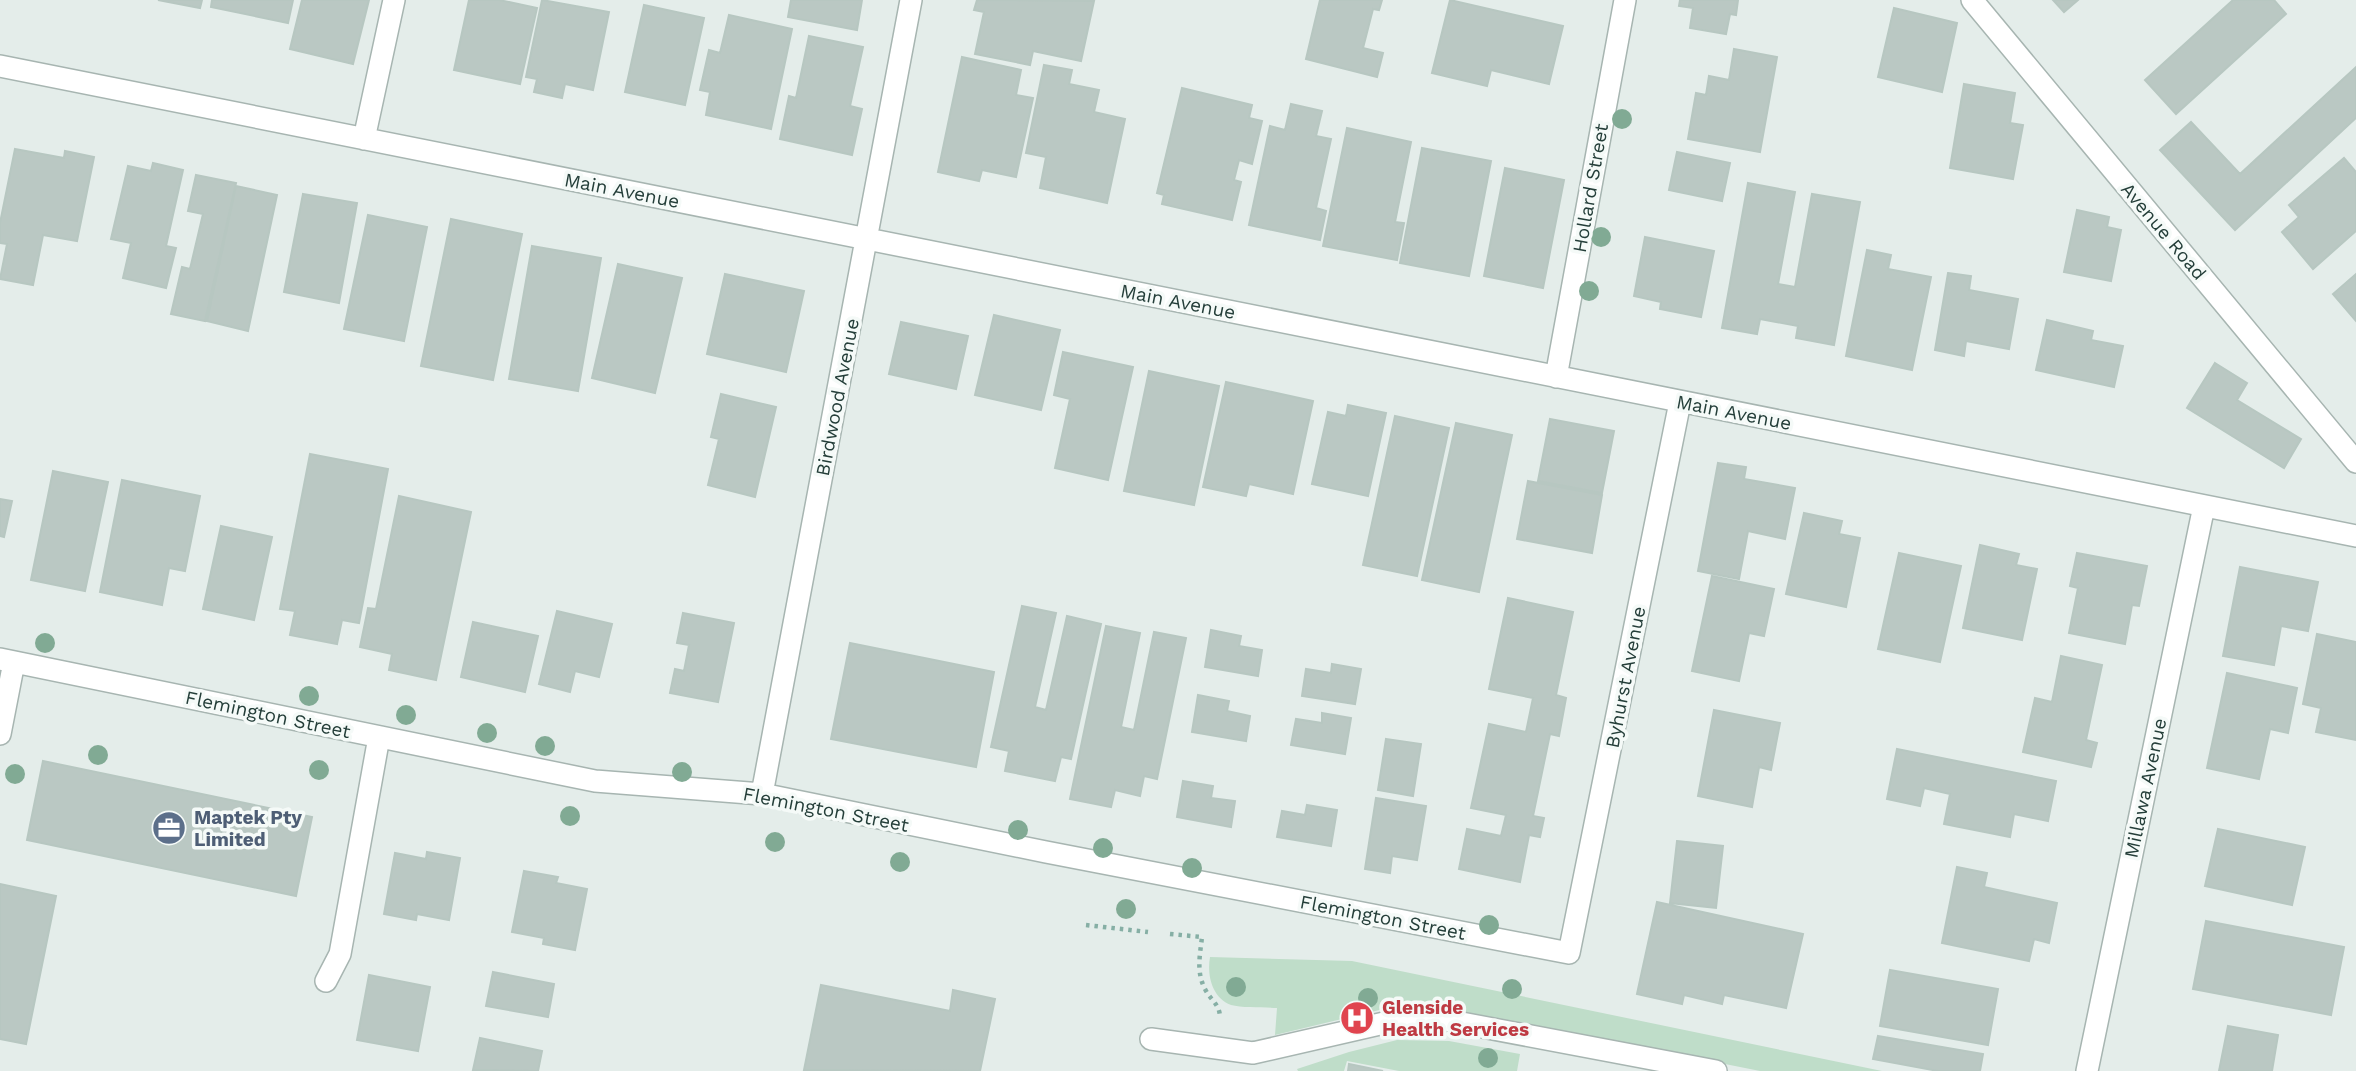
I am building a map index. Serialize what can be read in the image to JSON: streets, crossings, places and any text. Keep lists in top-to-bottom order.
{
  "streets": {
    "street": [
      "Hollard Street",
      "Main Avenue",
      "Avenue Road",
      "Birdwood Avenue",
      "Byhurst Avenue",
      "Flemington Street",
      "Millawa Avenue"
    ]
  },
  "crossings": [
    ["Hollard Street", "Main Avenue"],
    ["Main Avenue", "Birdwood Avenue"],
    ["Main Avenue", "Byhurst Avenue"],
    ["Main Avenue", "Millawa Avenue"],
    ["Birdwood Avenue", "Flemington Street"],
    ["Byhurst Avenue", "Flemington Street"]
  ],
  "places": {
    "office": ["Maptek Pty Limited"],
    "hospital": ["Glenside Health Services"]
  }
}
